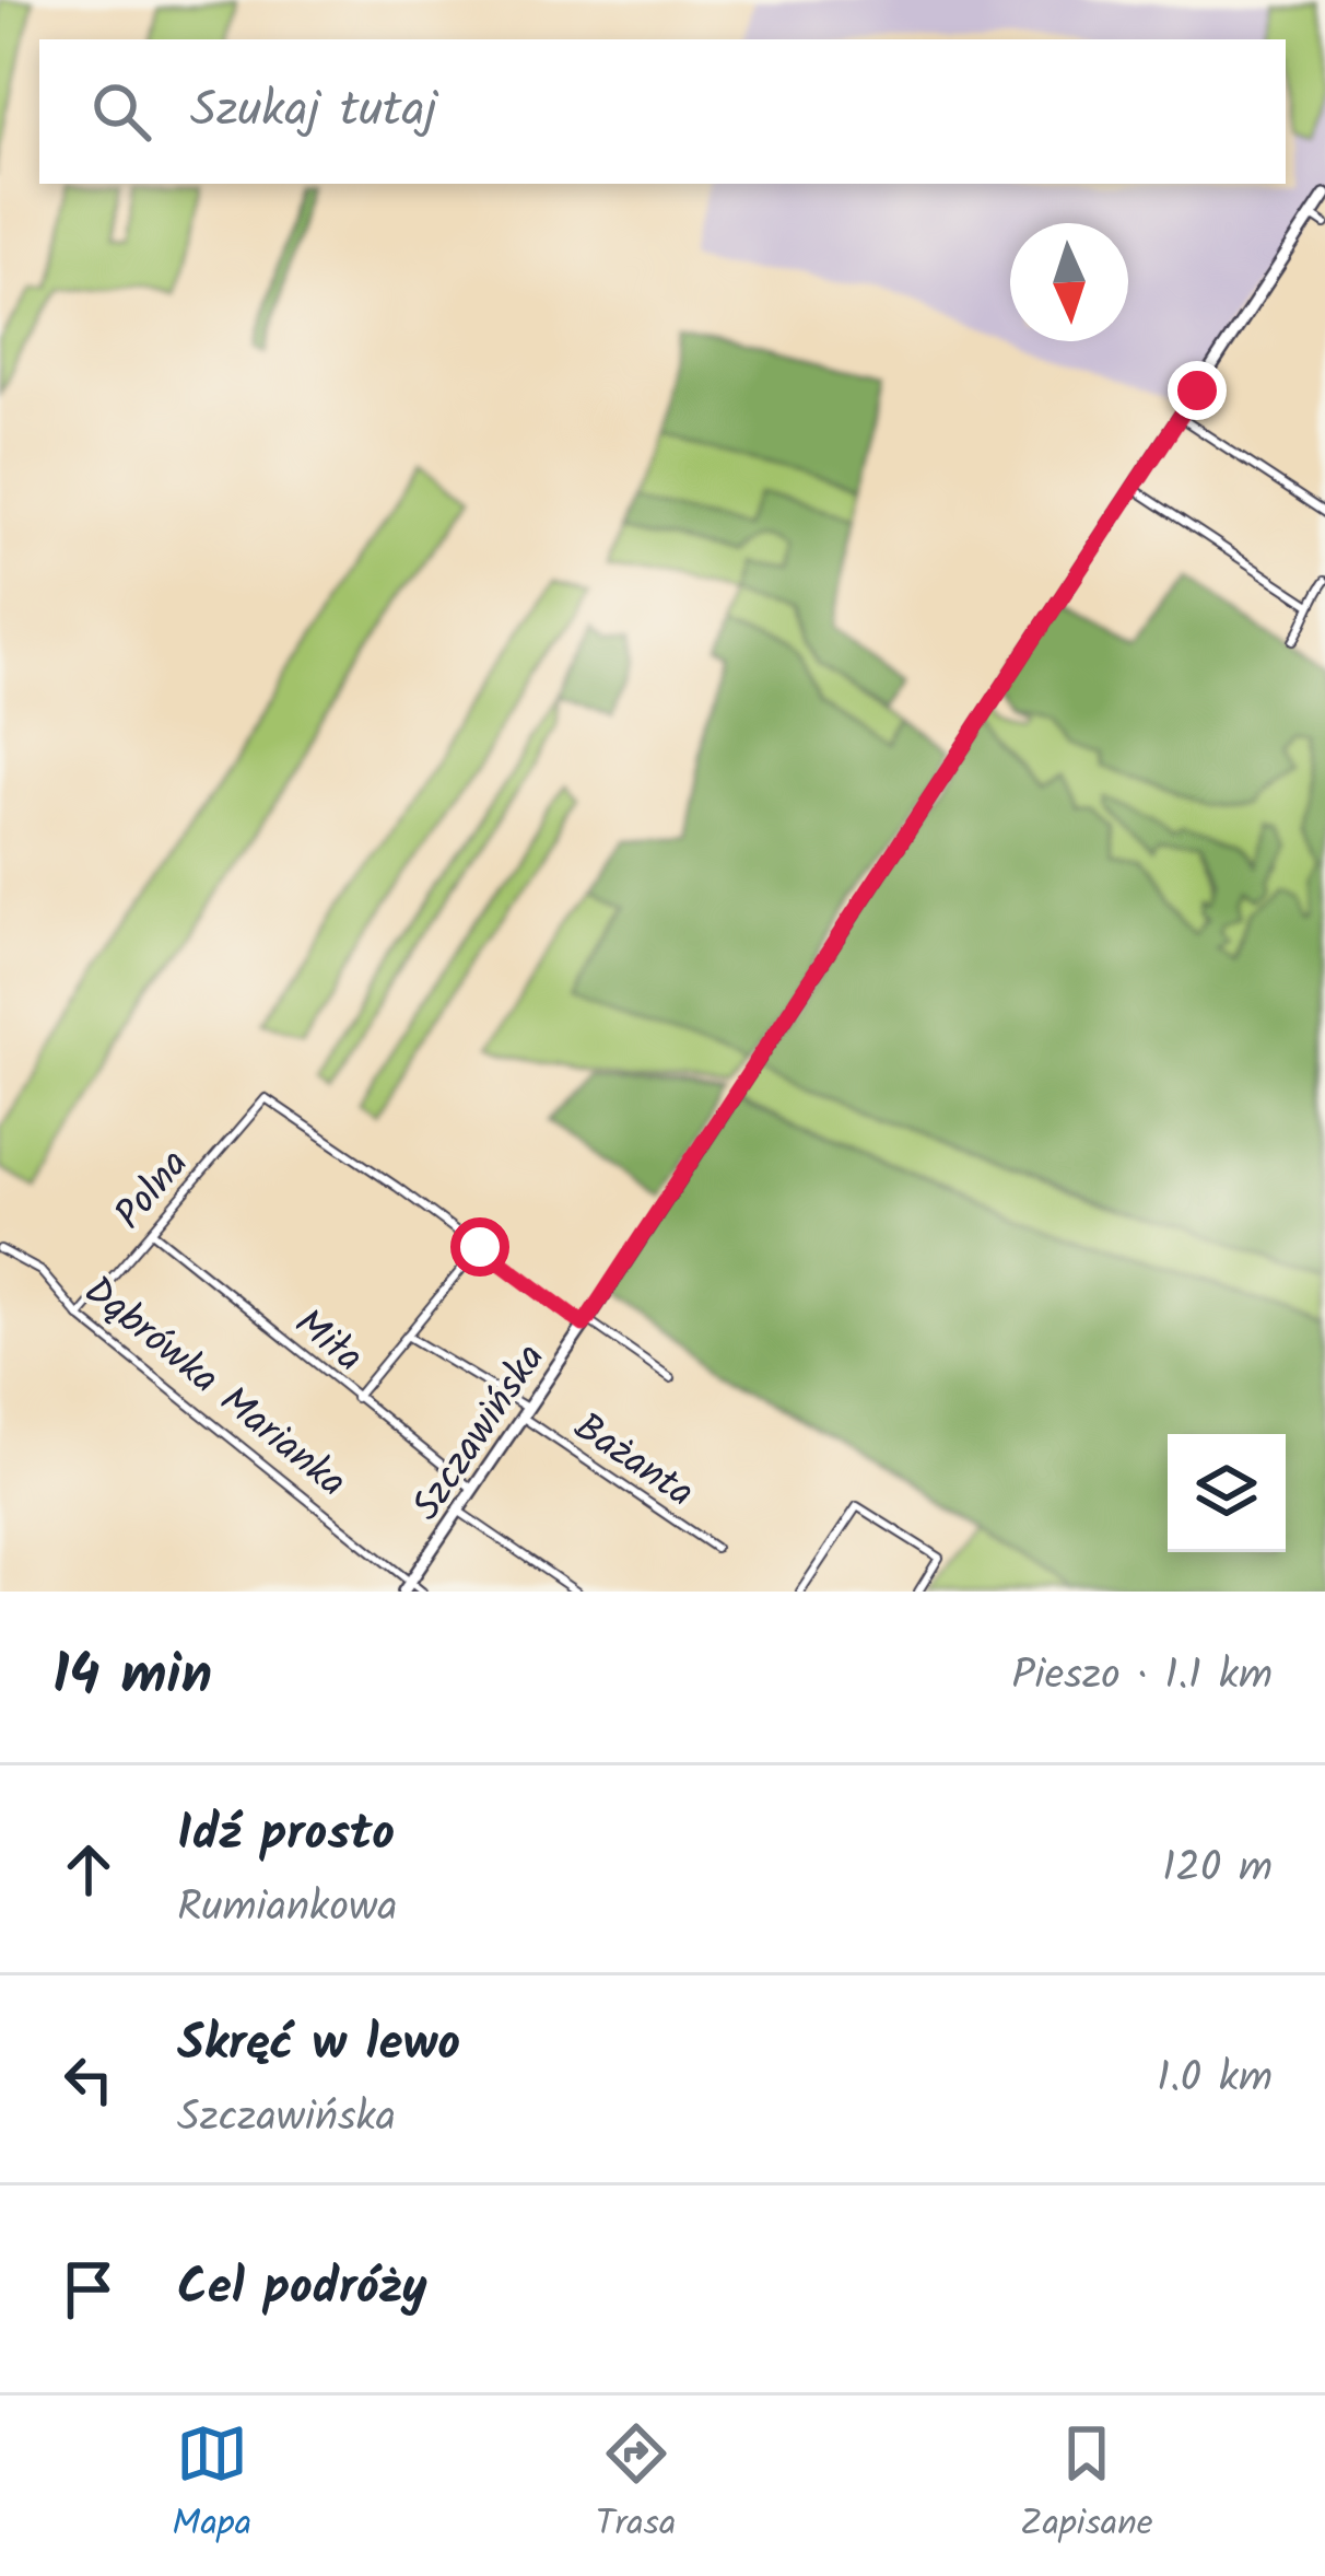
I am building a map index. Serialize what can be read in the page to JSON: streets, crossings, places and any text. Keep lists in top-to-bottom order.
{
  "streets": {
    "street": [
      "Polna",
      "Miła",
      "Dąbrówka Marianka",
      "Szczawińska",
      "Bażanta"
    ]
  },
  "crossings": [
    ["Polna", "Miła"],
    ["Polna", "Dąbrówka Marianka"],
    ["Miła", "Szczawińska"],
    ["Dąbrówka Marianka", "Szczawińska"],
    ["Szczawińska", "Bażanta"]
  ],
  "north": "bottom",
  "page": {
    "search": "Szukaj tutaj",
    "heading": ["14 min", "Pieszo · 1.1 km"],
    "list": [
      ["Idź prosto", "Rumiankowa", "120 m"],
      ["Skręć w lewo", "Szczawińska", "1.0 km"],
      "Cel podróży"
    ],
    "nav": ["Mapa", "Trasa", "Zapisane"]
  }
}
